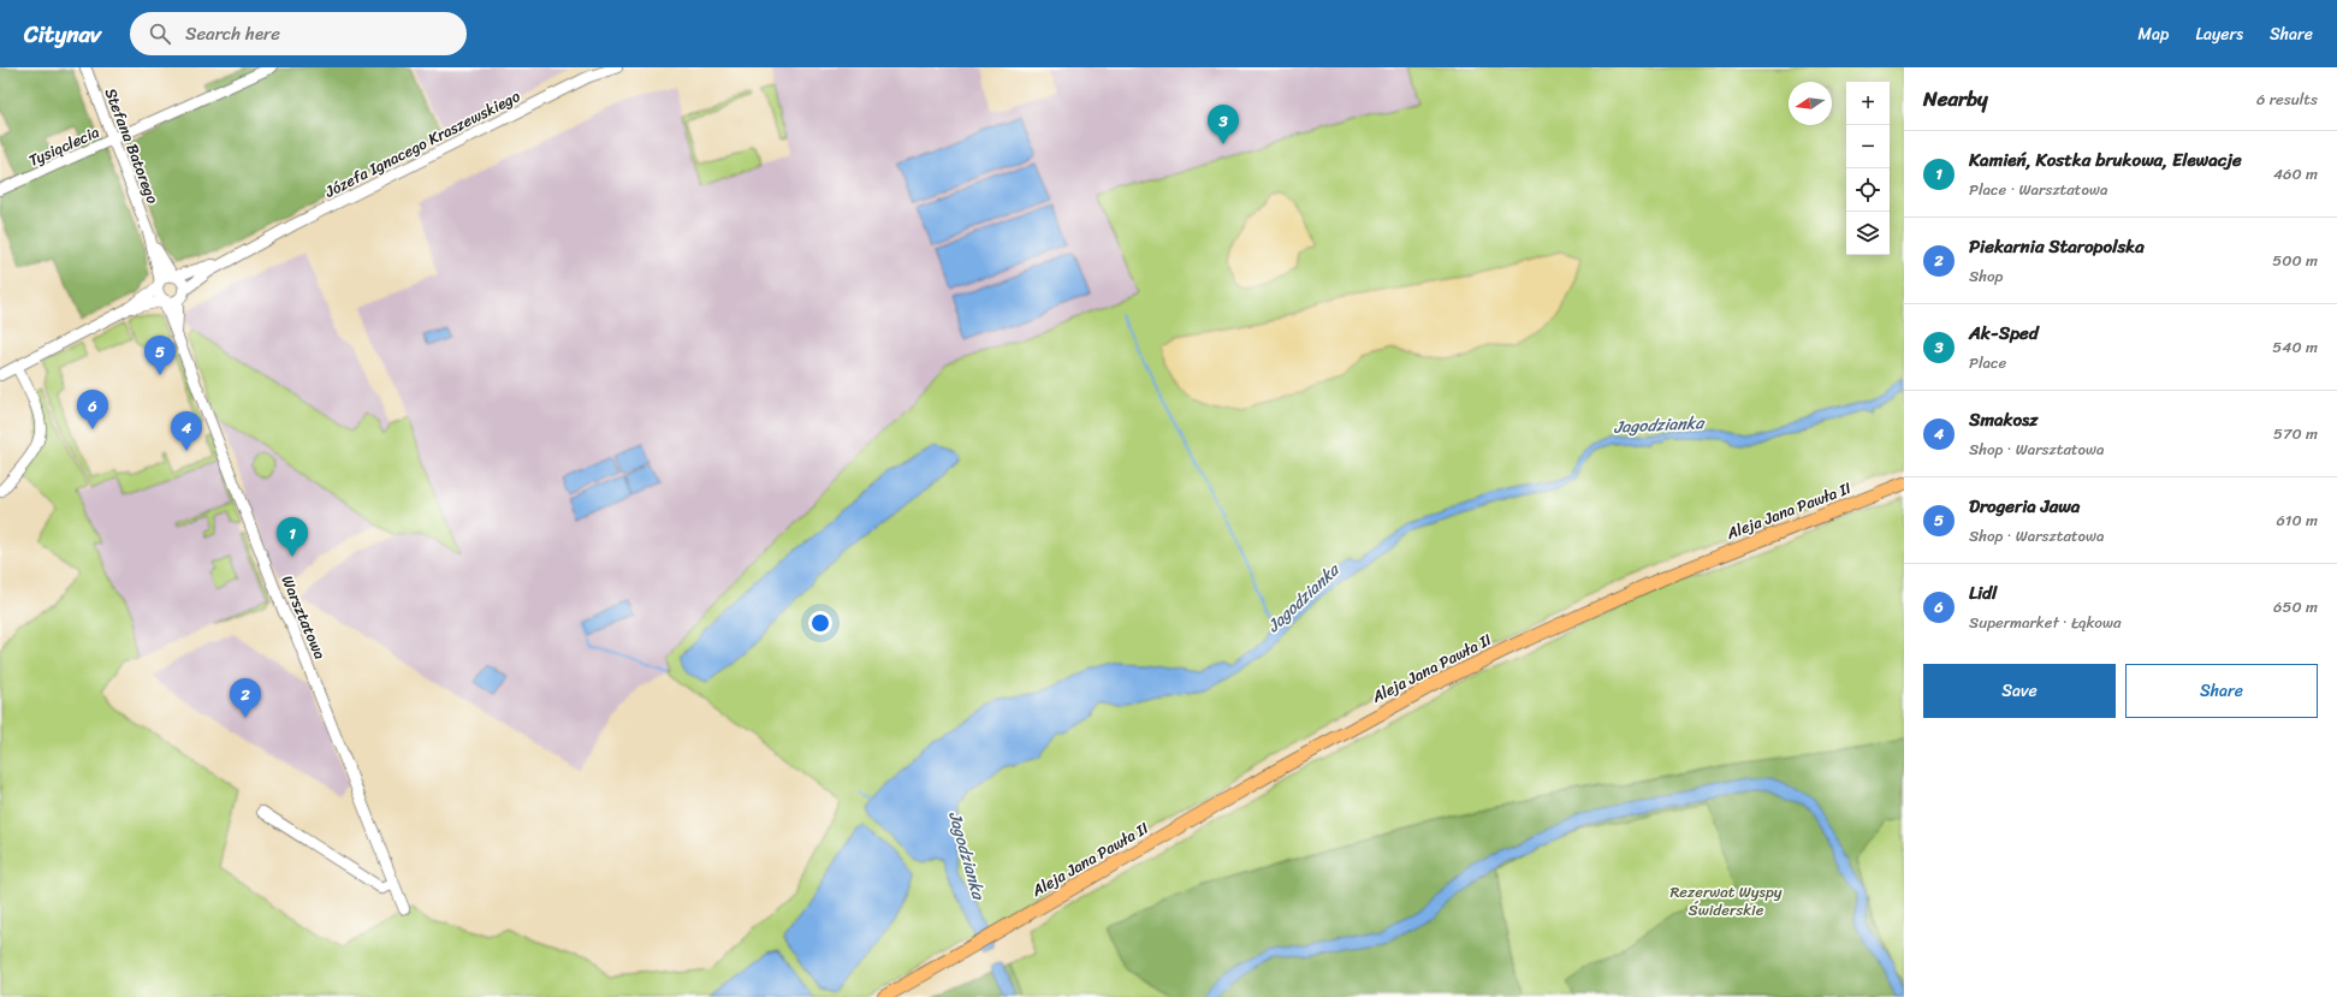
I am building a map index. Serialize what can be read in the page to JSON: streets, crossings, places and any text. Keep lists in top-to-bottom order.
{
  "streets": {
    "main road": ["Aleja Jana Pawła II"],
    "street": [
      "Józefa Ignacego Kraszewskiego",
      "Tysiąclecia",
      "Stefana Batorego",
      "Warsztatowa"
    ]
  },
  "crossings": [
    ["Józefa Ignacego Kraszewskiego", "Stefana Batorego"],
    ["Józefa Ignacego Kraszewskiego", "Warsztatowa"],
    ["Tysiąclecia", "Stefana Batorego"],
    ["Stefana Batorego", "Warsztatowa"]
  ],
  "water": ["Jagodzianka"],
  "parks": ["Rezerwat Wyspy Świderskie"],
  "north": "left",
  "page": {
    "header": "Citynav",
    "search": "Search here",
    "nav": ["Map", "Layers", "Share"],
    "heading": ["Nearby", "6 results"],
    "map_buttons": ["+", "−"],
    "pins": [
      "3",
      "5",
      "6",
      "4",
      "1",
      "2"
    ],
    "list": [
      {
        "mark": "1",
        "name": "Kamień, Kostka brukowa, Elewacje",
        "note": "Place · Warsztatowa",
        "value": "460 m"
      },
      {
        "mark": "2",
        "name": "Piekarnia Staropolska",
        "note": "Shop",
        "value": "500 m"
      },
      {
        "mark": "3",
        "name": "Ak-Sped",
        "note": "Place",
        "value": "540 m"
      },
      {
        "mark": "4",
        "name": "Smakosz",
        "note": "Shop · Warsztatowa",
        "value": "570 m"
      },
      {
        "mark": "5",
        "name": "Drogeria Jawa",
        "note": "Shop · Warsztatowa",
        "value": "610 m"
      },
      {
        "mark": "6",
        "name": "Lidl",
        "note": "Supermarket · Łąkowa",
        "value": "650 m"
      }
    ],
    "buttons": ["Save", "Share"]
  }
}
